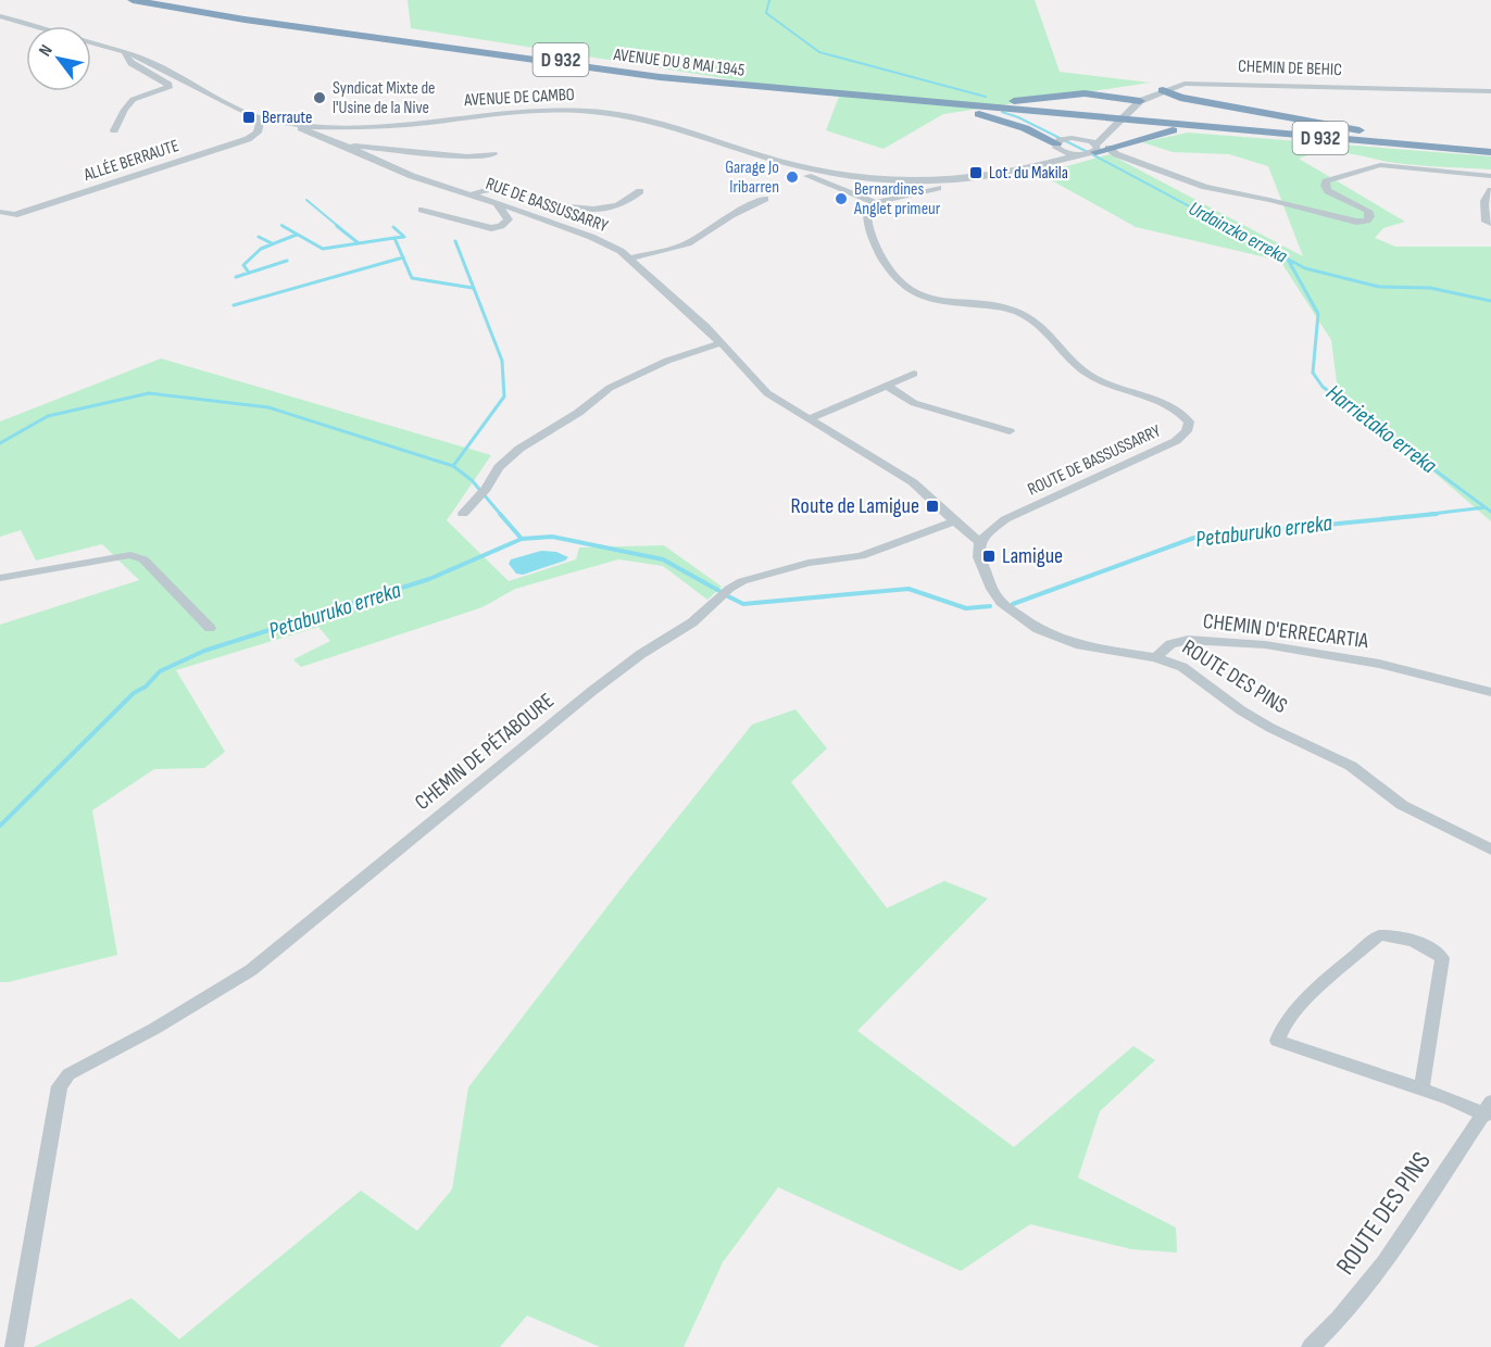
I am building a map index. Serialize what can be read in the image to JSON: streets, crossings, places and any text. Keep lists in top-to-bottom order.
{
  "streets": {
    "highway": ["D 932", "AVENUE DU 8 MAI 1945"],
    "street": [
      "CHEMIN DE BEHIC",
      "AVENUE DE CAMBO",
      "ALLÉE BERRAUTE",
      "RUE DE BASSUSSARRY",
      "ROUTE DE BASSUSSARRY",
      "CHEMIN D'ERRECARTIA",
      "ROUTE DES PINS",
      "CHEMIN DE PÉTABOURE"
    ]
  },
  "crossings": [
    ["D 932", "AVENUE DU 8 MAI 1945"],
    ["AVENUE DE CAMBO", "ALLÉE BERRAUTE"],
    ["AVENUE DE CAMBO", "RUE DE BASSUSSARRY"],
    ["AVENUE DE CAMBO", "ROUTE DE BASSUSSARRY"],
    ["ROUTE DE BASSUSSARRY", "ROUTE DES PINS"],
    ["CHEMIN D'ERRECARTIA", "ROUTE DES PINS"]
  ],
  "water": ["Urdainzko erreka", "Harrietako erreka", "Petaburuko erreka"],
  "places": {
    "other": ["Syndicat Mixte de l'Usine de la Nive", "Garage Jo Iribarren", "Bernardines Anglet primeur"],
    "transit": [
      "Berraute",
      "Lot. du Makila",
      "Route de Lamigue",
      "Lamigue"
    ]
  },
  "north": "top left"
}
